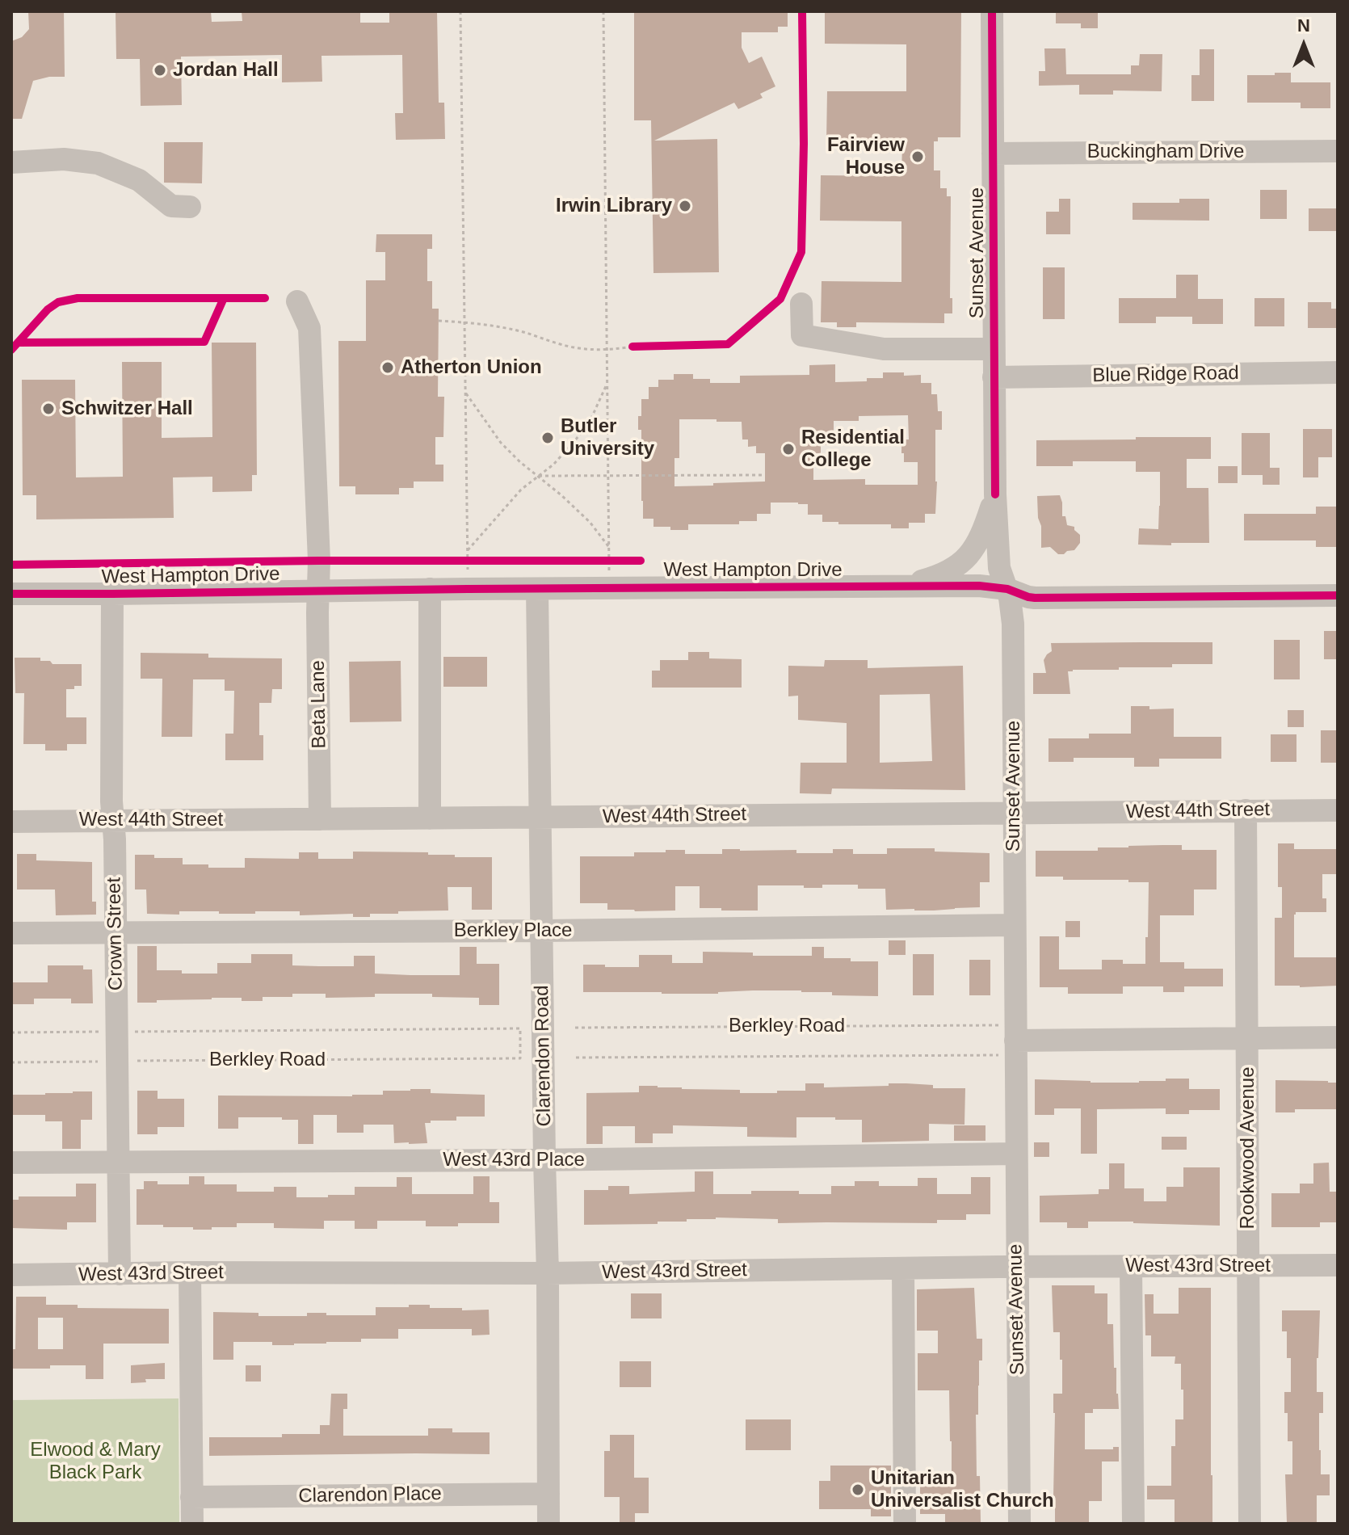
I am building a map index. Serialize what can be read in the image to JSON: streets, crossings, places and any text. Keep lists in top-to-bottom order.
{
  "streets": {
    "street": [
      "Buckingham Drive",
      "Sunset Avenue",
      "Blue Ridge Road",
      "West Hampton Drive",
      "Beta Lane",
      "West 44th Street",
      "Berkley Place",
      "Crown Street",
      "Clarendon Road",
      "Rookwood Avenue",
      "West 43rd Place",
      "West 43rd Street",
      "Clarendon Place"
    ],
    "path": ["Berkley Road"]
  },
  "crossings": [
    ["Buckingham Drive", "Sunset Avenue"],
    ["Sunset Avenue", "Blue Ridge Road"],
    ["Sunset Avenue", "West Hampton Drive"],
    ["Sunset Avenue", "West 44th Street"],
    ["Sunset Avenue", "Berkley Place"],
    ["Sunset Avenue", "Berkley Road"],
    ["Sunset Avenue", "West 43rd Place"],
    ["Sunset Avenue", "West 43rd Street"],
    ["West Hampton Drive", "Beta Lane"],
    ["West Hampton Drive", "Crown Street"],
    ["West Hampton Drive", "Clarendon Road"],
    ["Beta Lane", "West 44th Street"],
    ["West 44th Street", "Crown Street"],
    ["West 44th Street", "Clarendon Road"],
    ["West 44th Street", "Rookwood Avenue"],
    ["Berkley Place", "Crown Street"],
    ["Berkley Place", "Clarendon Road"],
    ["Crown Street", "West 43rd Place"],
    ["Crown Street", "West 43rd Street"],
    ["Clarendon Road", "West 43rd Place"],
    ["Clarendon Road", "West 43rd Street"],
    ["Clarendon Road", "Clarendon Place"],
    ["Rookwood Avenue", "West 43rd Street"]
  ],
  "parks": ["Elwood & Mary Black Park"],
  "places": [
    "Jordan Hall",
    "Fairview House",
    "Irwin Library",
    "Atherton Union",
    "Schwitzer Hall",
    "Butler University",
    "Residential College",
    "Unitarian Universalist Church"
  ],
  "north": "top"
}
